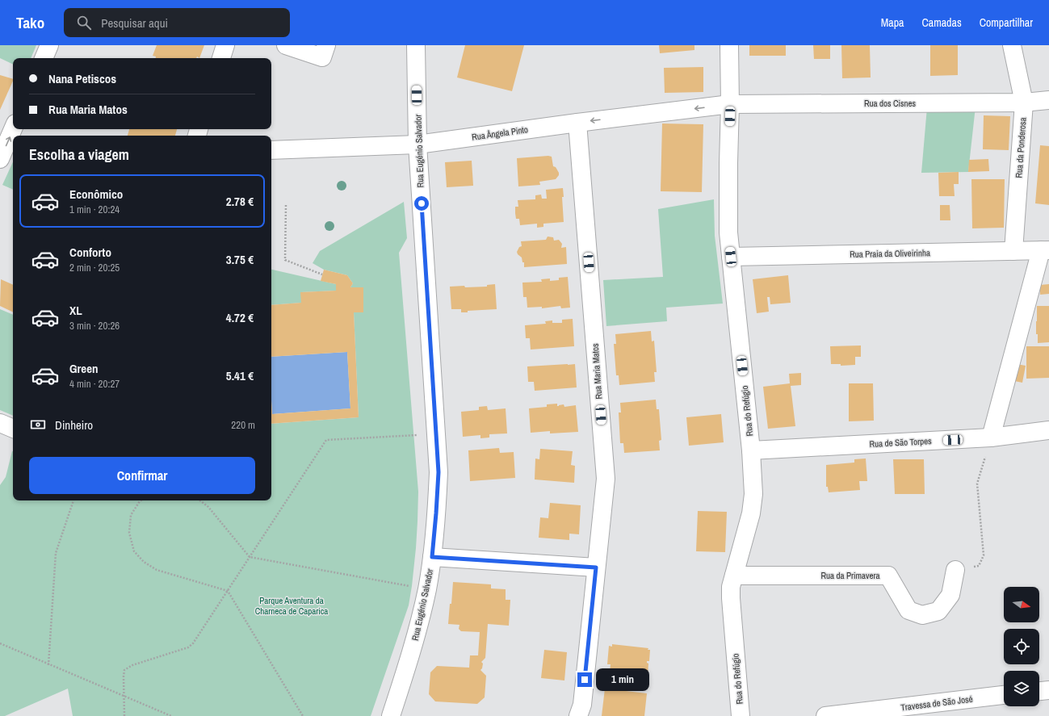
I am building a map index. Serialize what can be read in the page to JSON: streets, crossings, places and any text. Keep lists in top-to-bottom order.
{
  "streets": {
    "street": [
      "Rua dos Cisnes",
      "Rua Ângela Pinto",
      "Rua da Ponderosa",
      "Rua Eugénio Salvador",
      "Rua Praia da Oliveirinha",
      "Rua Maria Matos",
      "Rua do Refúgio",
      "Rua de São Torpes",
      "Rua da Primavera",
      "Travessa de São José"
    ]
  },
  "crossings": [
    ["Rua dos Cisnes", "Rua Ângela Pinto"],
    ["Rua dos Cisnes", "Rua da Ponderosa"],
    ["Rua dos Cisnes", "Rua do Refúgio"],
    ["Rua Ângela Pinto", "Rua Eugénio Salvador"],
    ["Rua Ângela Pinto", "Rua Maria Matos"],
    ["Rua Ângela Pinto", "Rua do Refúgio"],
    ["Rua da Ponderosa", "Rua Praia da Oliveirinha"],
    ["Rua Praia da Oliveirinha", "Rua do Refúgio"],
    ["Rua do Refúgio", "Rua de São Torpes"],
    ["Rua do Refúgio", "Rua da Primavera"]
  ],
  "parks": ["Parque Aventura da Charneca de Caparica"],
  "north": "right",
  "page": {
    "header": "Tako",
    "search": "Pesquisar aqui",
    "nav": ["Mapa", "Camadas", "Compartilhar"],
    "banner": ["Nana Petiscos", "Rua Maria Matos"],
    "heading": "Escolha a viagem",
    "list": [
      {
        "name": "Econômico",
        "note": "1 min · 20:24",
        "value": "2.78 €"
      },
      {
        "name": "Conforto",
        "note": "2 min · 20:25",
        "value": "3.75 €"
      },
      {
        "name": "XL",
        "note": "3 min · 20:26",
        "value": "4.72 €"
      },
      {
        "name": "Green",
        "note": "4 min · 20:27",
        "value": "5.41 €"
      }
    ],
    "pay": ["Dinheiro", "220 m"],
    "buttons": "Confirmar",
    "bubble": "1 min"
  }
}
